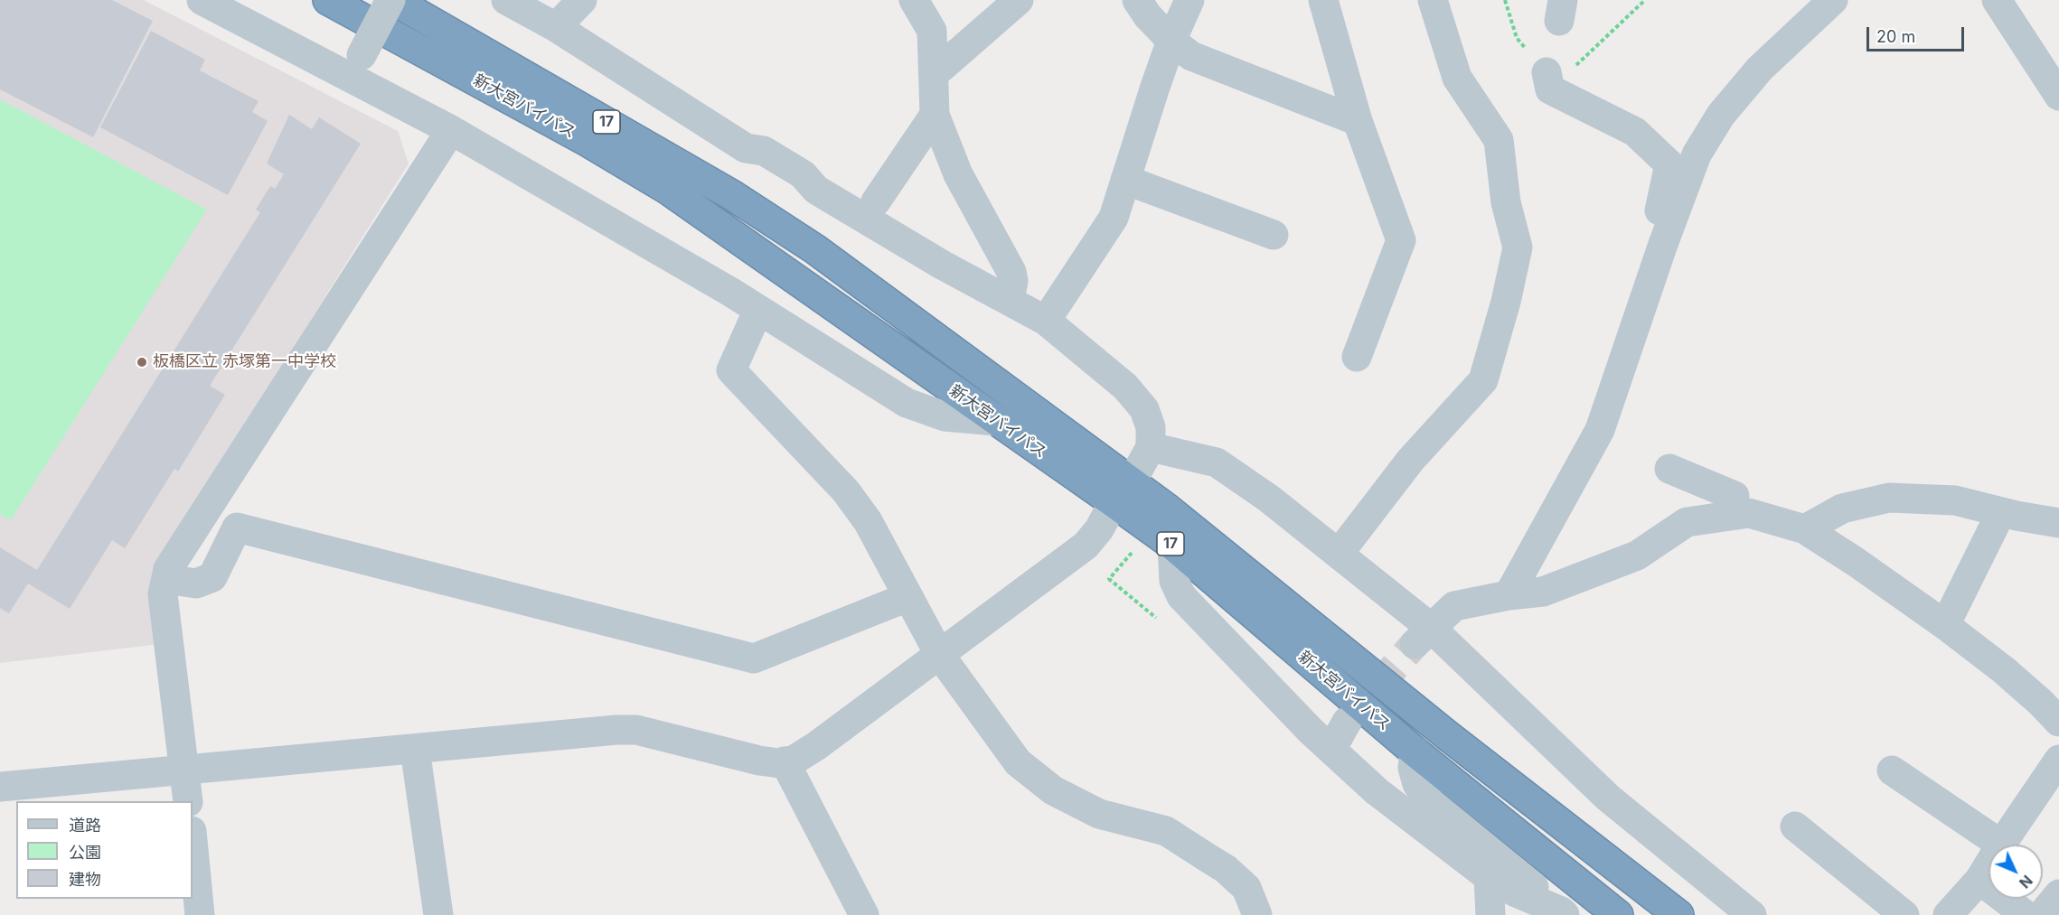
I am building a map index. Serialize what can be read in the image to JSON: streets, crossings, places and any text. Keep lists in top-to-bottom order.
{
  "streets": {
    "highway": ["新大宮バイパス", "17"]
  },
  "places": ["板橋区立 赤塚第一中学校"],
  "legend": ["道路", "公園", "建物"],
  "scale_bar": "20 m",
  "north": "bottom right"
}
